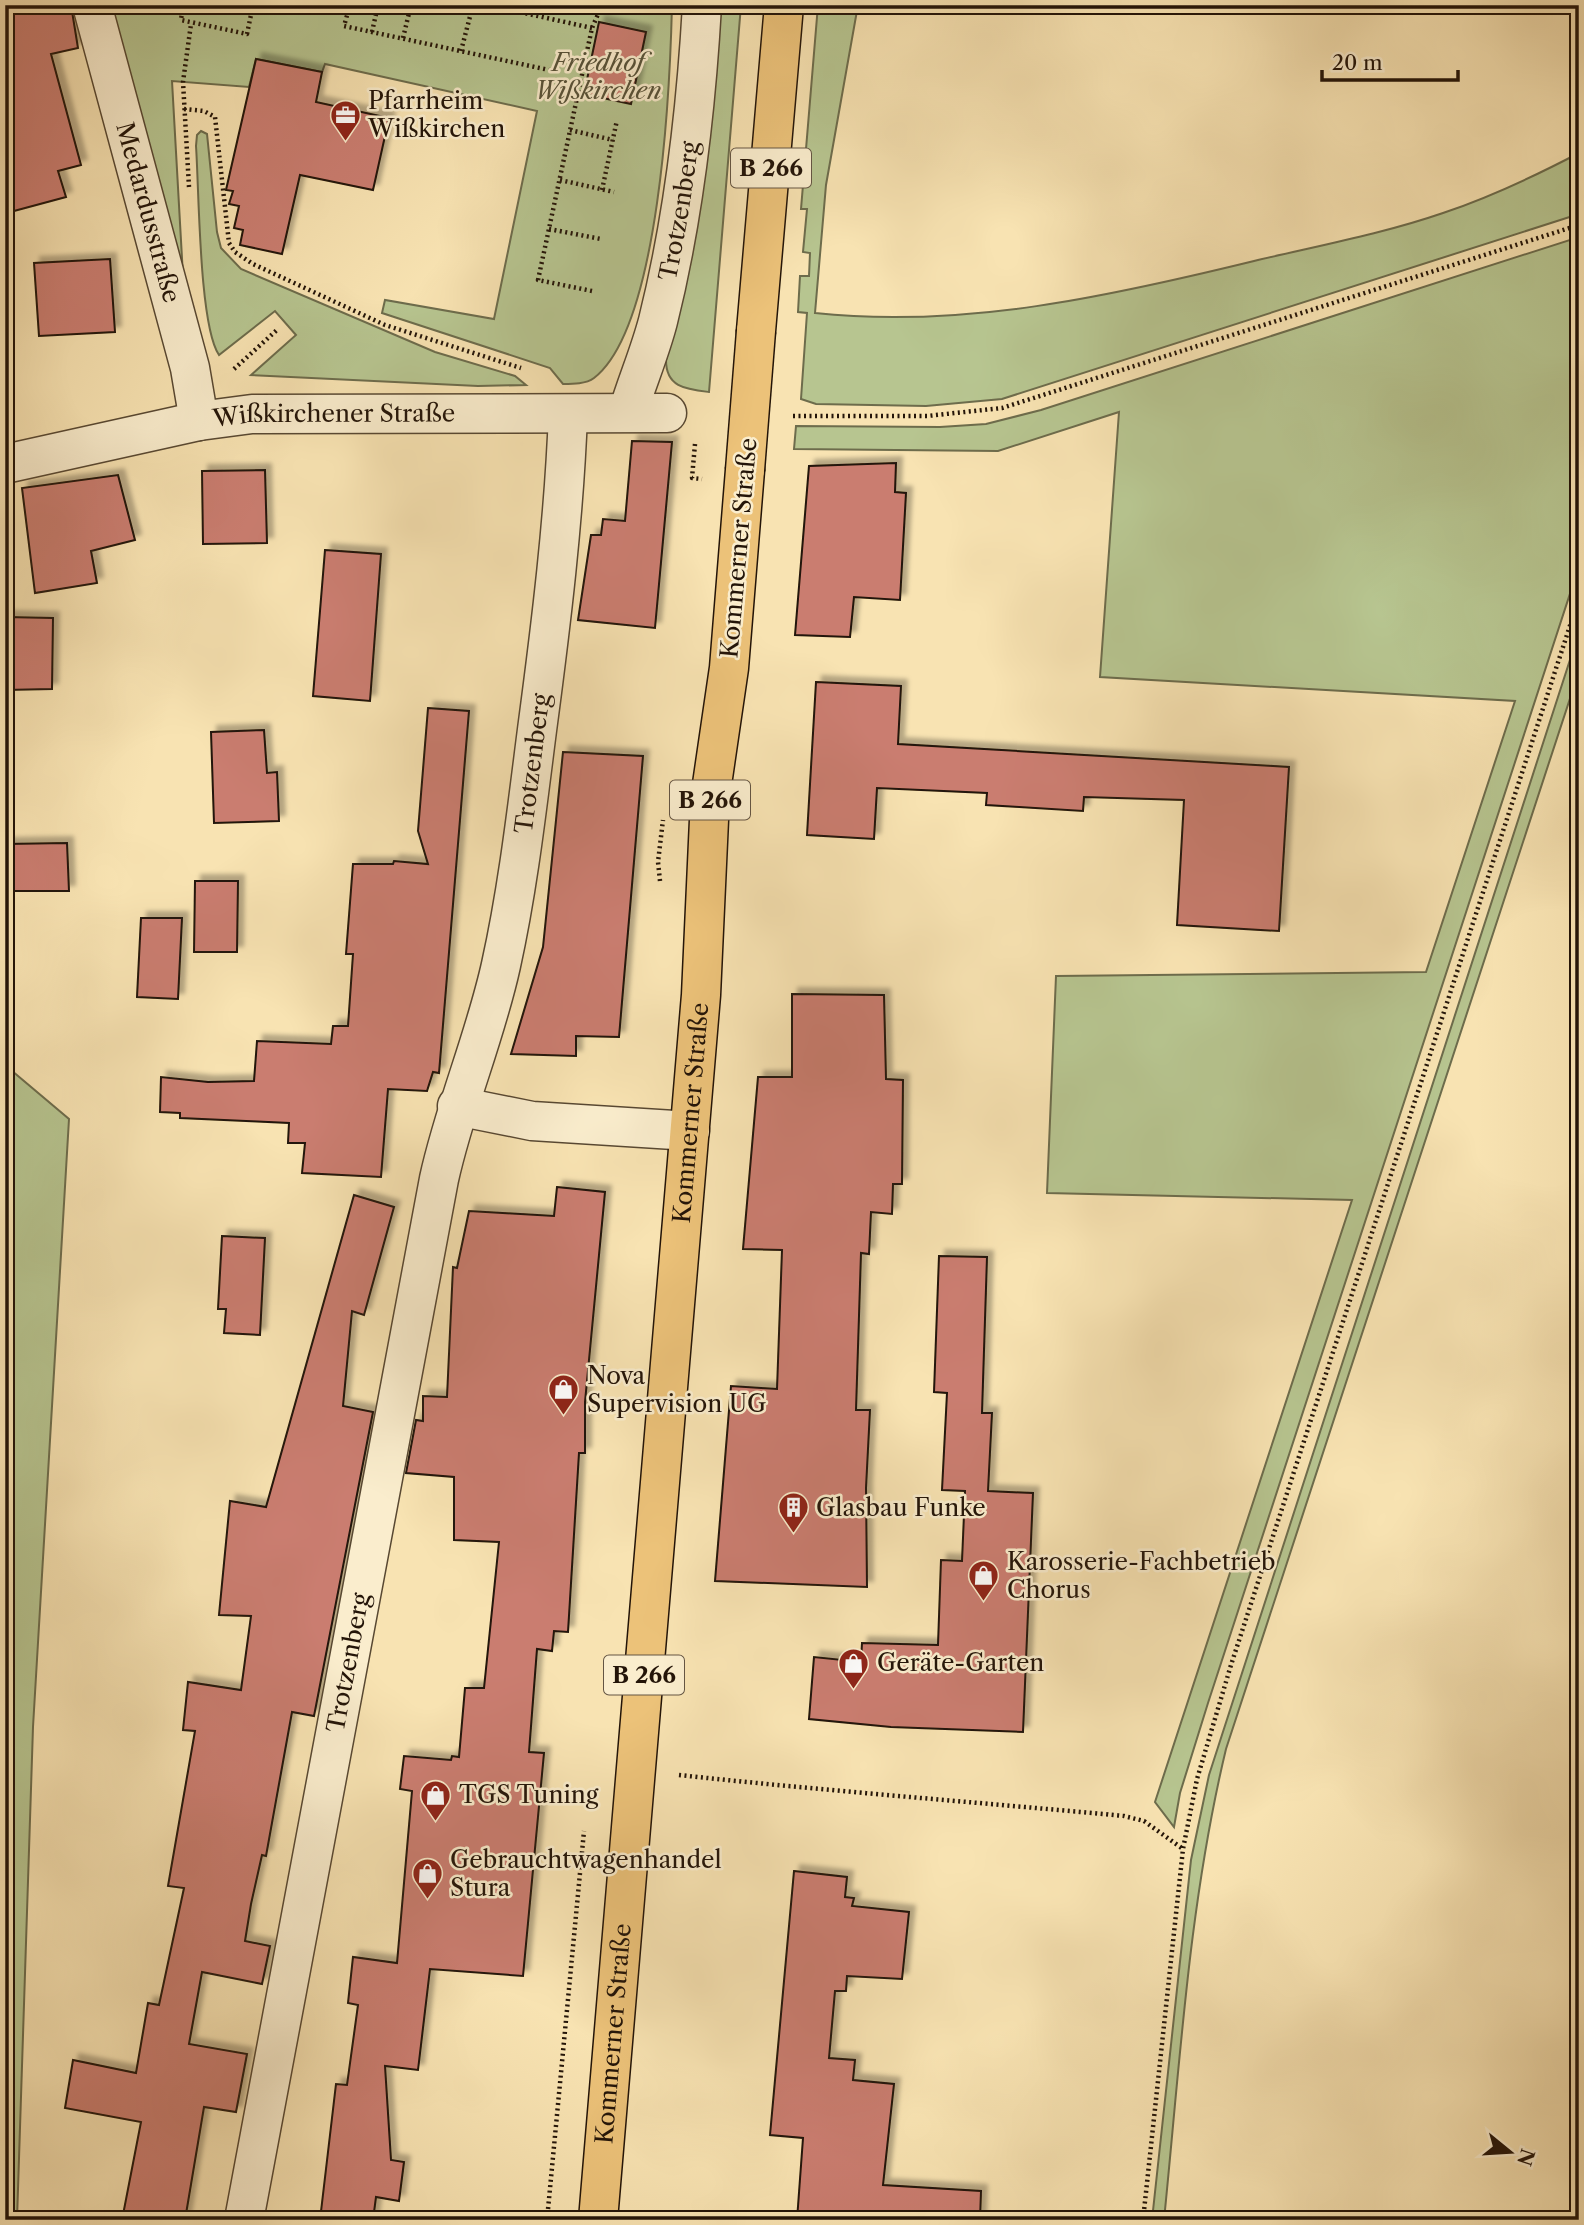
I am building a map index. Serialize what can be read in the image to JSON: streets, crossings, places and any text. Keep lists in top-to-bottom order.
{
  "streets": {
    "main road": ["B 266", "Kommerner Straße"],
    "street": ["Trotzenberg", "Medardusstraße", "Wißkirchener Straße"]
  },
  "crossings": [
    ["Trotzenberg", "Wißkirchener Straße"],
    ["Medardusstraße", "Wißkirchener Straße"]
  ],
  "parks": ["Friedhof Wißkirchen"],
  "places": {
    "office": ["Pfarrheim Wißkirchen"],
    "shop": [
      "Nova Supervision UG",
      "Karosserie-Fachbetrieb Chorus",
      "Geräte-Garten",
      "TGS Tuning",
      "Gebrauchtwagenhandel Stura"
    ],
    "building": ["Glasbau Funke"]
  },
  "scale_bar": "20 m",
  "north": "right"
}
